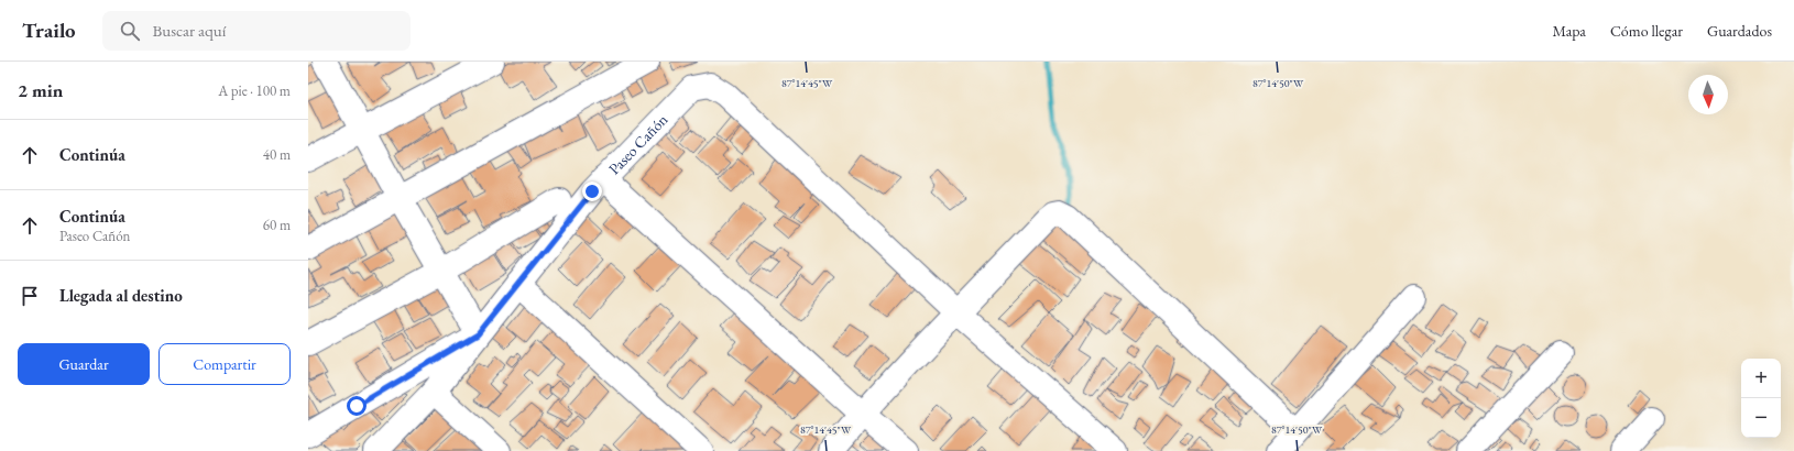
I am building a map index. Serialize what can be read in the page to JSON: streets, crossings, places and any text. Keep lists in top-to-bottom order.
{
  "streets": {
    "street": ["Paseo Cañón"]
  },
  "north": "bottom",
  "page": {
    "header": "Trailo",
    "search": "Buscar aquí",
    "nav": ["Mapa", "Cómo llegar", "Guardados"],
    "heading": ["2 min", "A pie · 100 m"],
    "list": [
      ["Continúa", "40 m"],
      ["Continúa", "Paseo Cañón", "60 m"],
      "Llegada al destino"
    ],
    "buttons": ["Guardar", "Compartir"],
    "map_buttons": ["+", "−"]
  },
  "coordinates": ["87°14'45\"W", "87°14'50\"W"]
}
